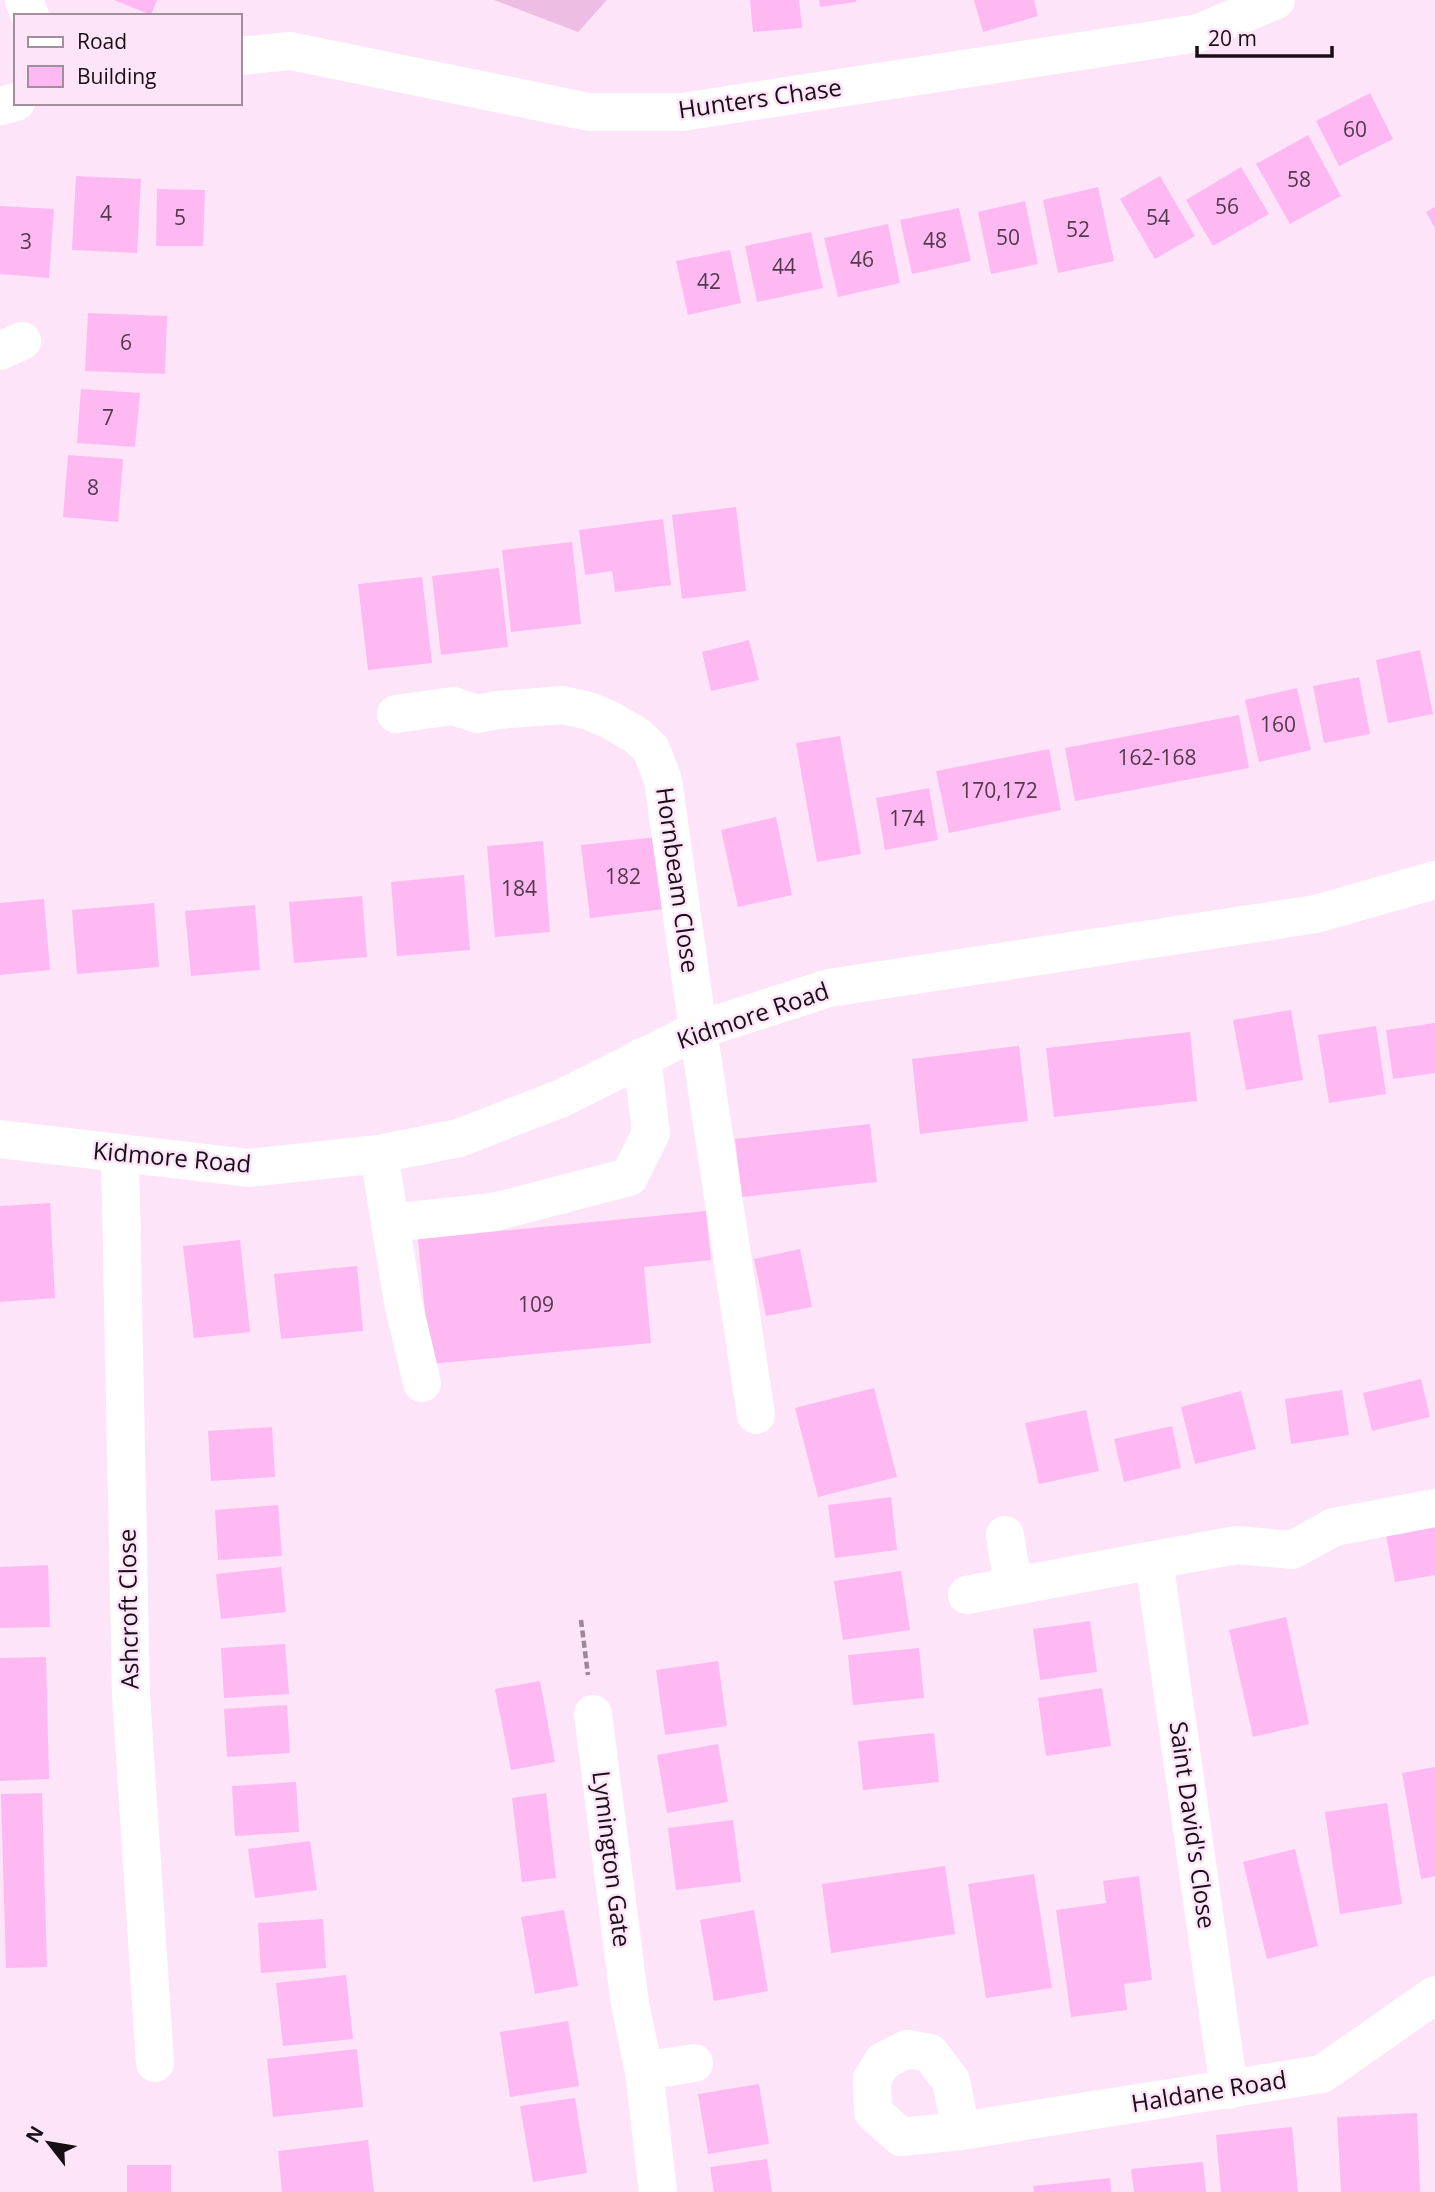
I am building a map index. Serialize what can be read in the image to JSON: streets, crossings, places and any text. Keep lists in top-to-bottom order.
{
  "streets": {
    "street": [
      "Hunters Chase",
      "Hornbeam Close",
      "Kidmore Road",
      "Ashcroft Close",
      "Saint David's Close",
      "Lymington Gate",
      "Haldane Road"
    ]
  },
  "crossings": [
    ["Hornbeam Close", "Kidmore Road"],
    ["Kidmore Road", "Ashcroft Close"],
    ["Saint David's Close", "Haldane Road"]
  ],
  "house_numbers": [
    "60",
    "58",
    "56",
    "4",
    "5",
    "54",
    "52",
    "50",
    "48",
    "3",
    "46",
    "44",
    "42",
    "6",
    "7",
    "8",
    "160",
    "162-168",
    "170,172",
    "174",
    "182",
    "184",
    "109"
  ],
  "legend": ["Road", "Building"],
  "scale_bar": "20 m",
  "north": "top left"
}
